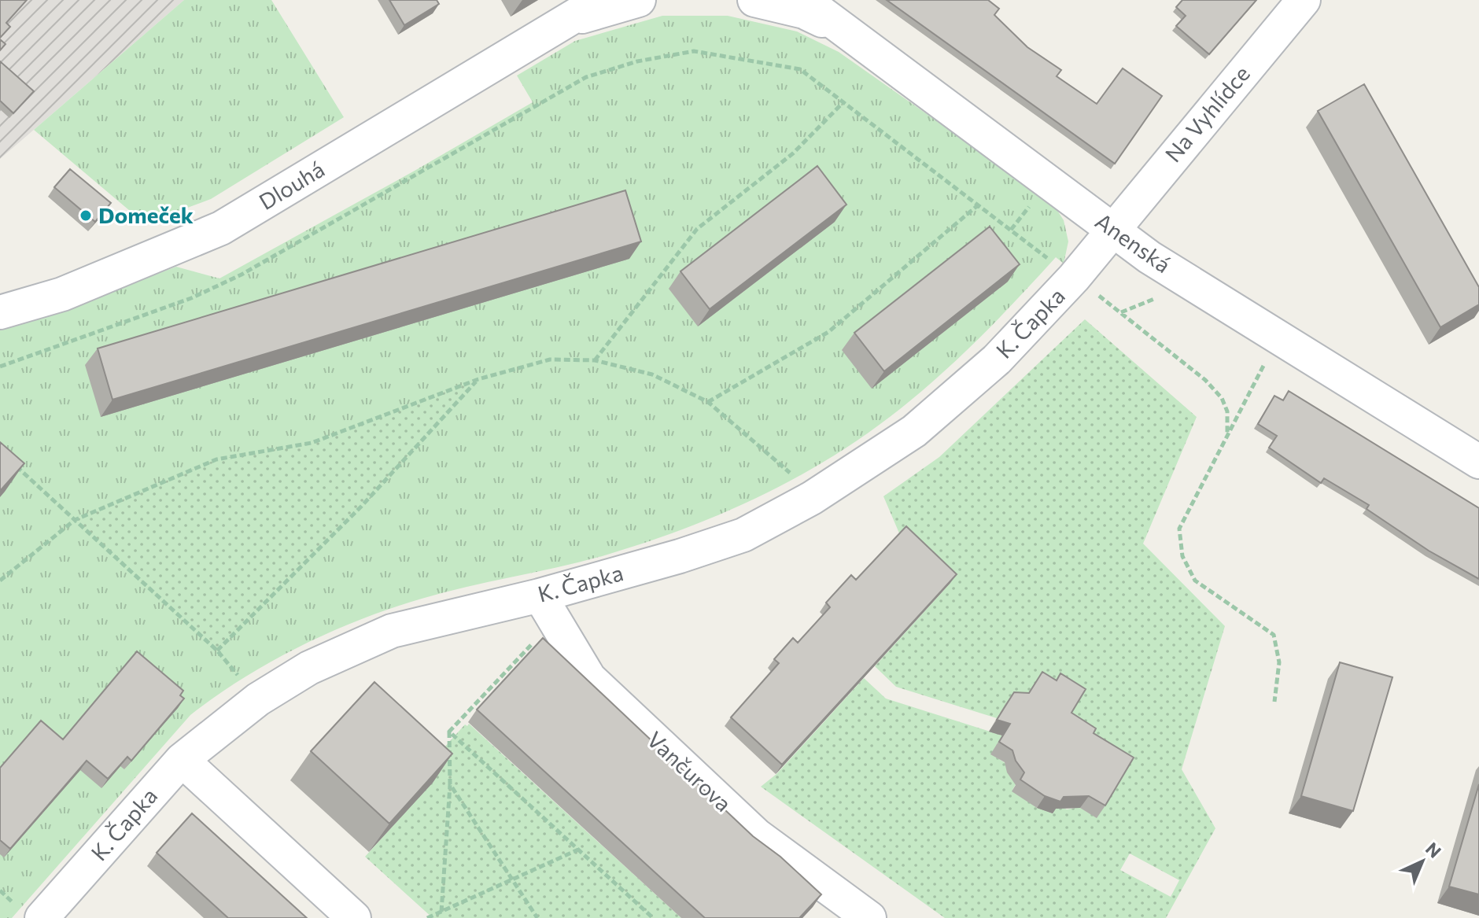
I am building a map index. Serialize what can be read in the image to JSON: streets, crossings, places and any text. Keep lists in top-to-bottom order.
{
  "streets": {
    "street": [
      "Na Vyhlídce",
      "Dlouhá",
      "Anenská",
      "K. Čapka",
      "Vančurova"
    ]
  },
  "crossings": [
    ["Na Vyhlídce", "Anenská"],
    ["Na Vyhlídce", "K. Čapka"],
    ["Anenská", "K. Čapka"],
    ["K. Čapka", "Vančurova"]
  ],
  "places": ["Domeček"],
  "north": "top right"
}
